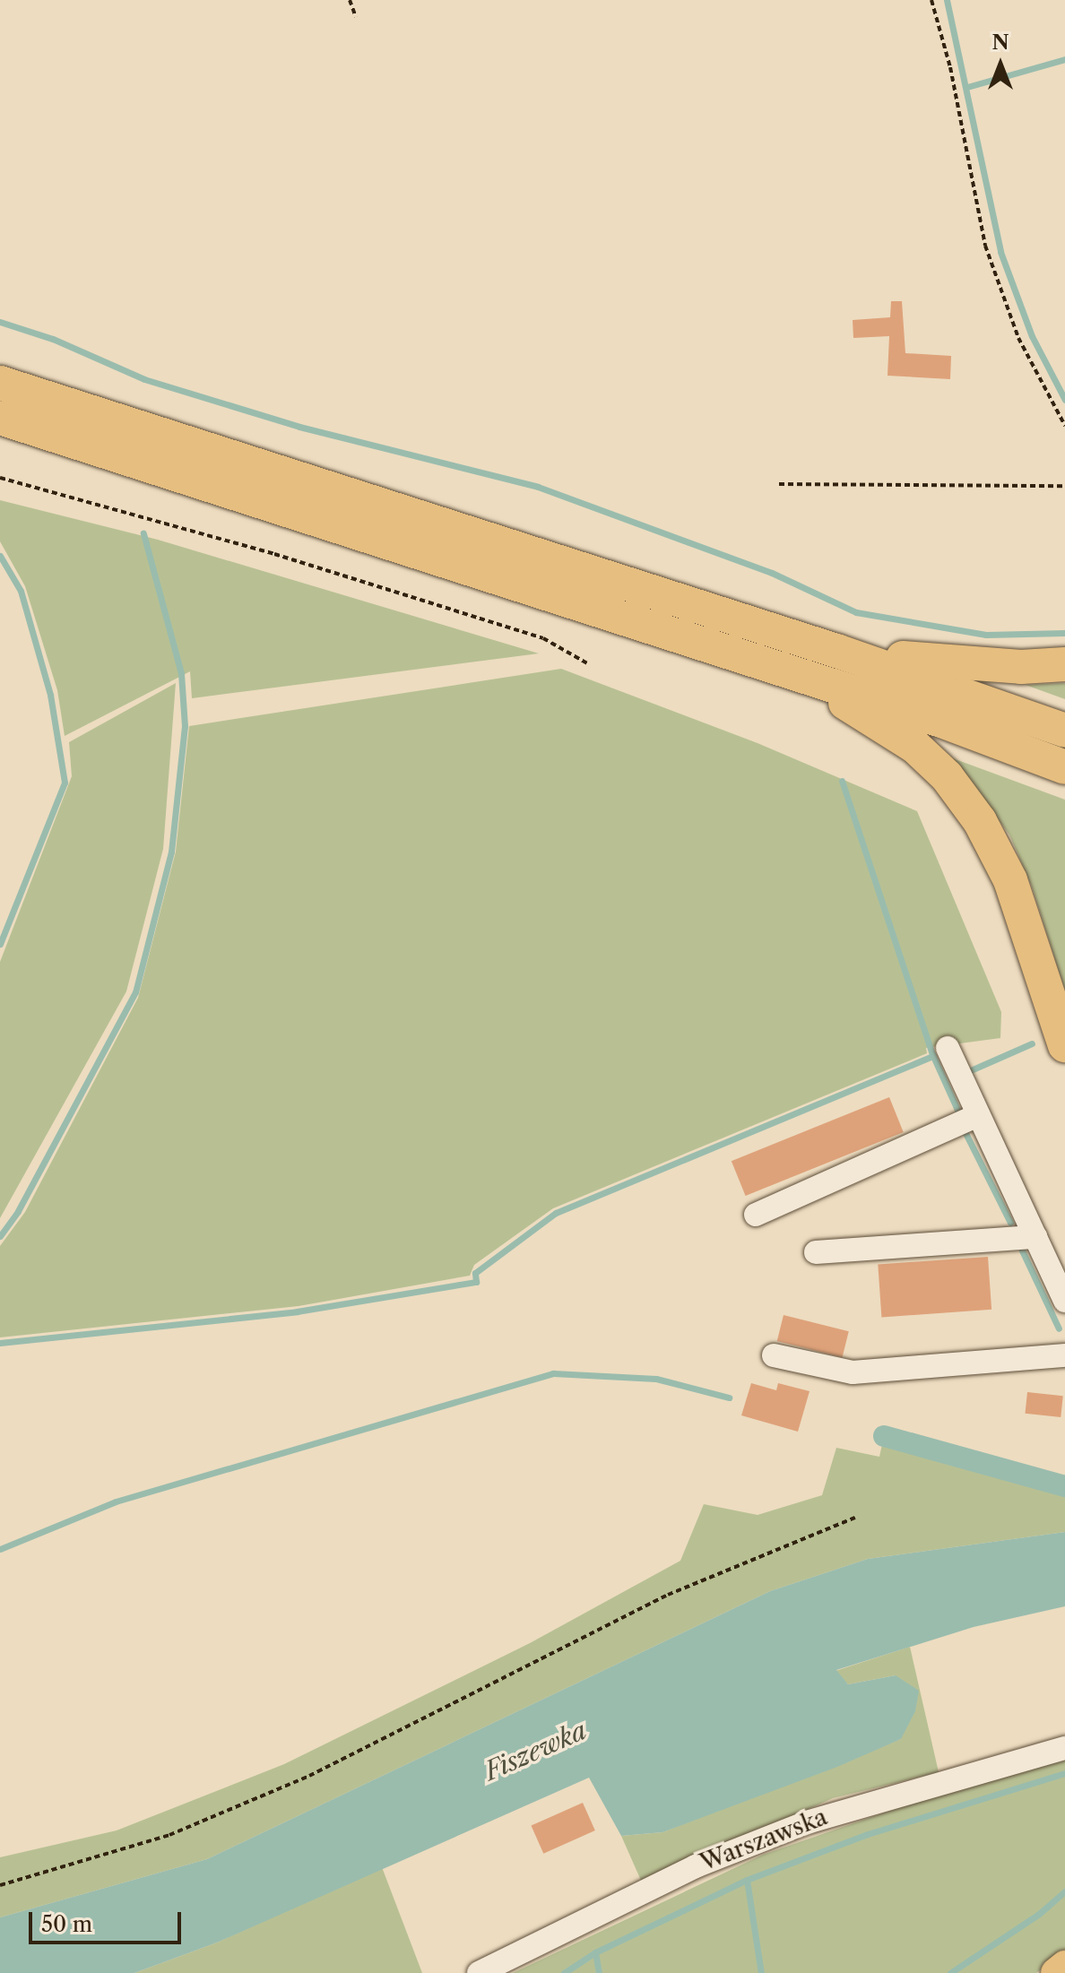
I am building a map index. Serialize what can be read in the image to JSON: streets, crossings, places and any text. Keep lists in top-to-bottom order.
{
  "streets": {
    "lane": ["Warszawska"]
  },
  "water": ["Fiszewka"],
  "scale_bar": "50 m",
  "north": "top"
}
